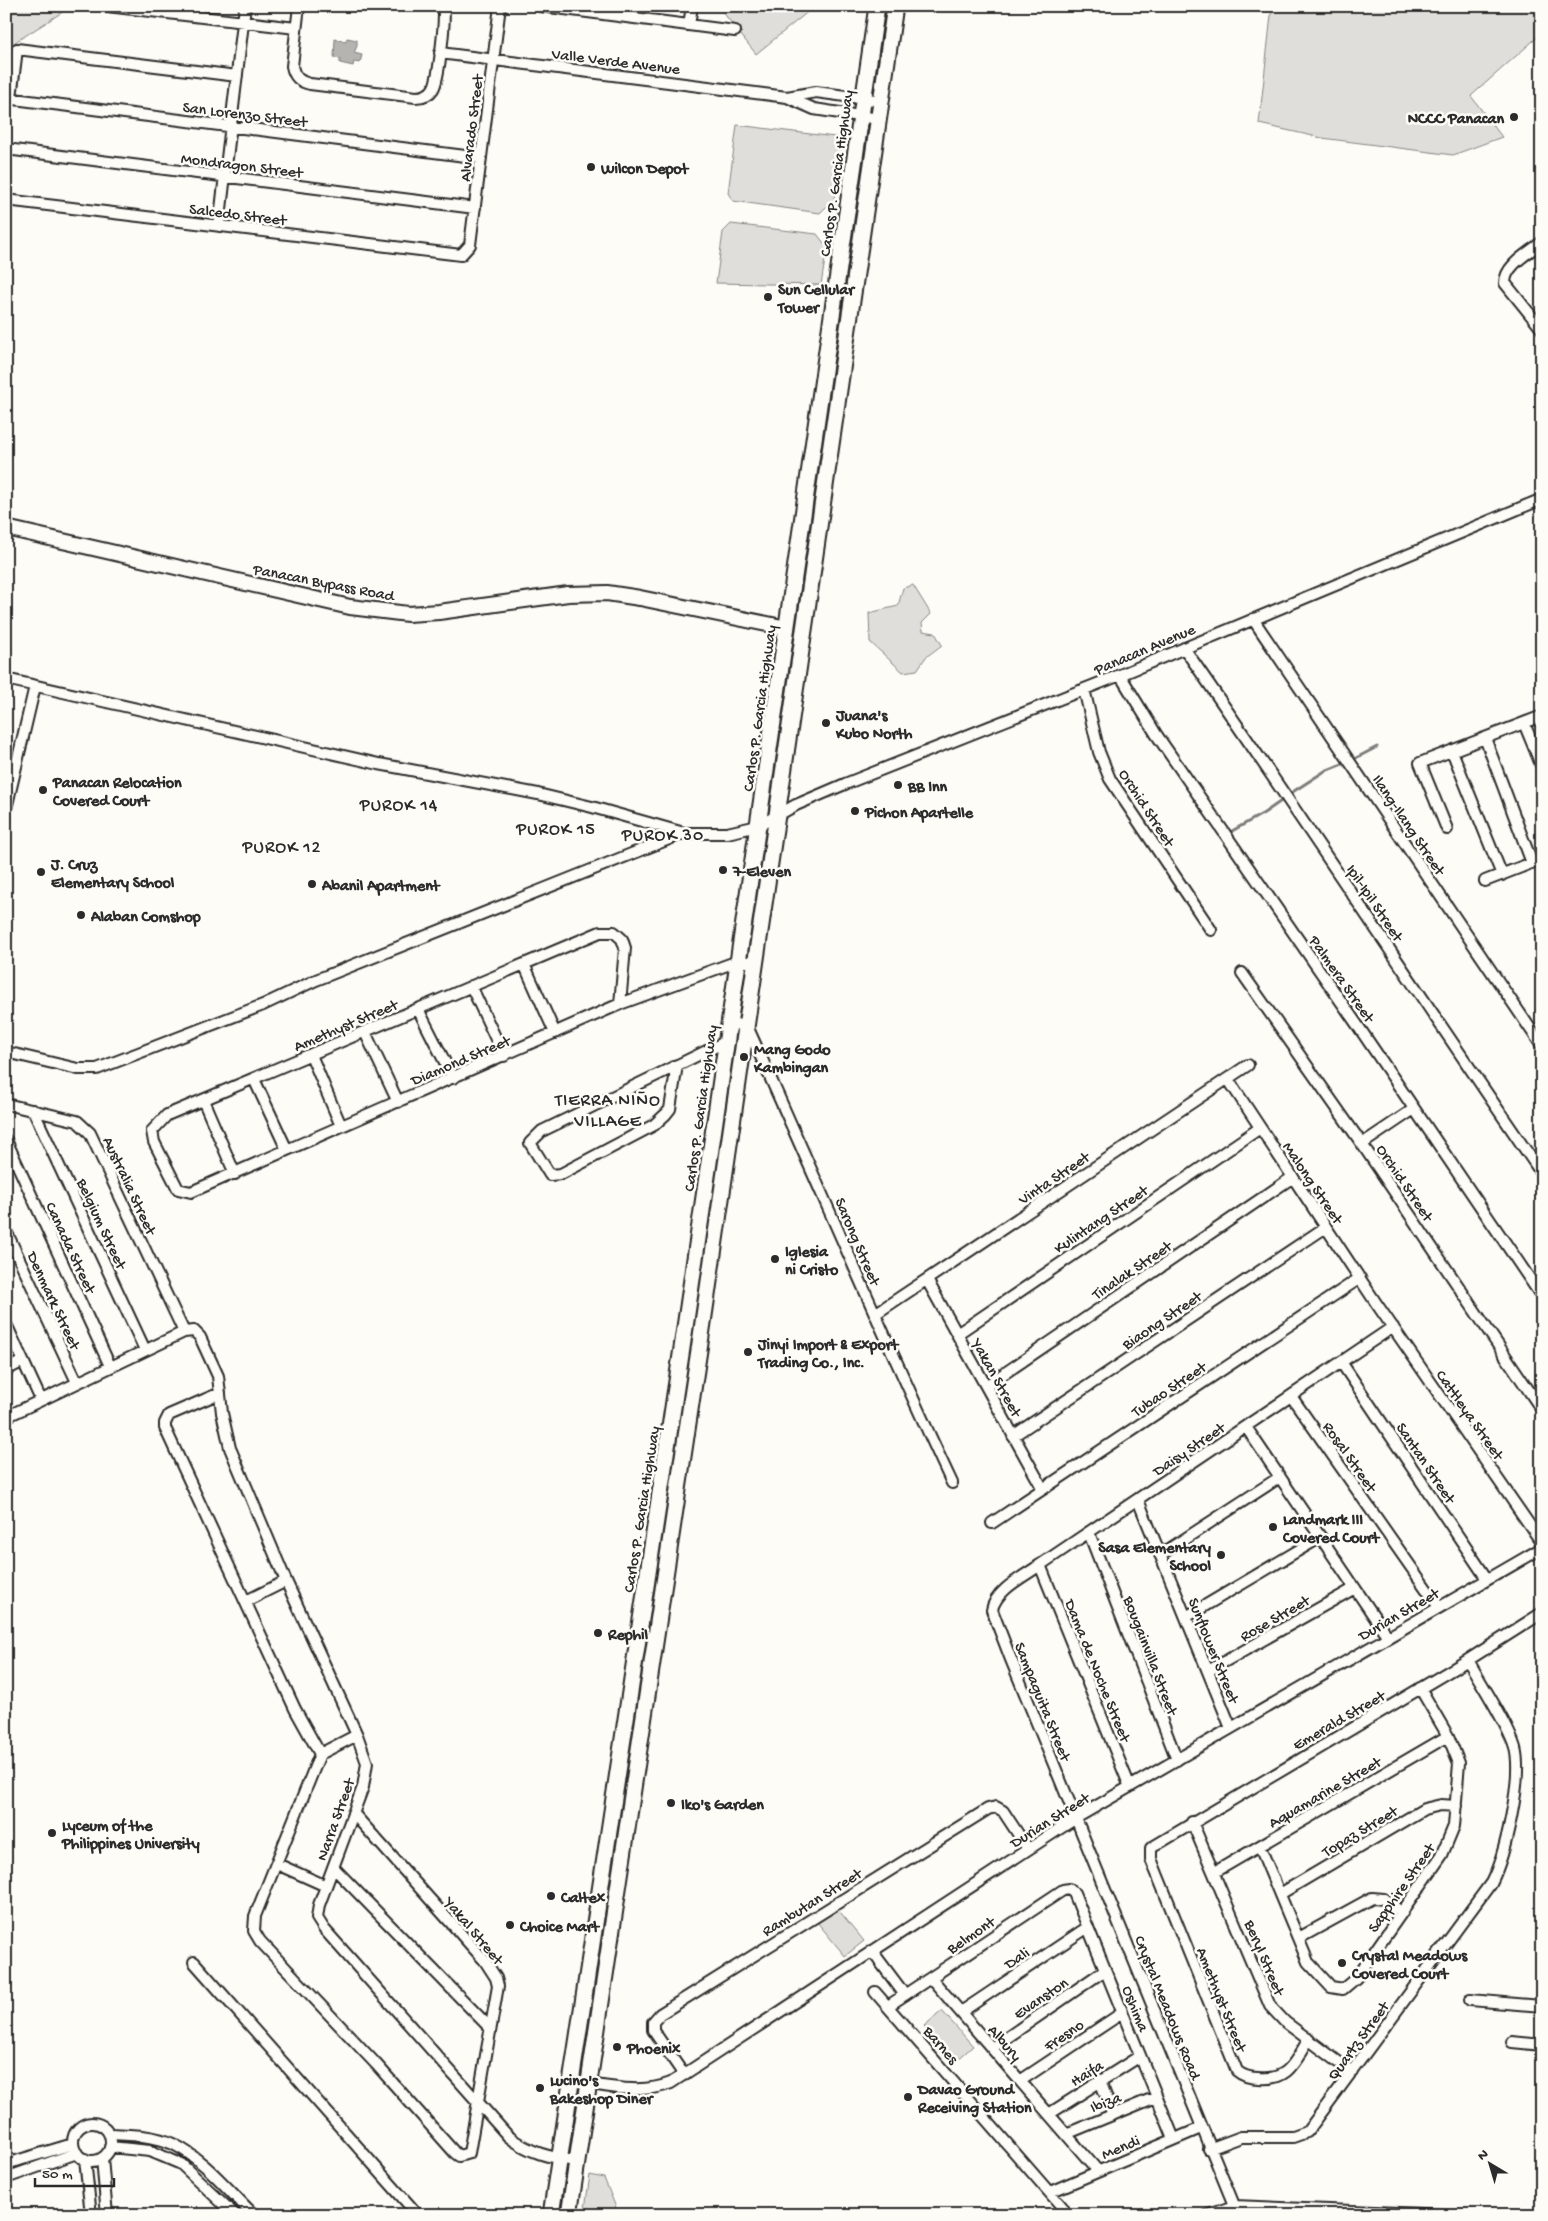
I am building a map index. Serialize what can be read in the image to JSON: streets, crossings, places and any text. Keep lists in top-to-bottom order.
{
  "streets": {
    "highway": ["Carlos P. Garcia Highway"],
    "main road": ["Panacan Bypass Road"],
    "street": [
      "Valle Verde Avenue",
      "San Lorenzo Street",
      "Alvarado Street",
      "Mondragon Street",
      "Salcedo Street",
      "Panacan Avenue",
      "Orchid Street",
      "Ilang-Ilang Street",
      "Ipil-Ipil Street",
      "Palmera Street",
      "Amethyst Street",
      "Diamond Street",
      "Vinta Street",
      "Malong Street",
      "Australia Street",
      "Kulintang Street",
      "Belgium Street",
      "Sarong Street",
      "Canada Street",
      "Tinalak Street",
      "Denmark Street",
      "Biaong Street",
      "Yakan Street",
      "Tubao Street",
      "Cattleya Street",
      "Daisy Street",
      "Rosal Street",
      "Santan Street",
      "Durian Street",
      "Rose Street",
      "Sunflower Street",
      "Bougainvilla Street",
      "Dama de Noche Street",
      "Sampaguita Street",
      "Emerald Street",
      "Aquamarine Street",
      "Narra Street",
      "Topaz Street",
      "Sapphire Street",
      "Rambutan Street",
      "Yakal Street",
      "Belmont",
      "Dali",
      "Beryl Street",
      "Evanston",
      "Crystal Meadows Road",
      "Oshima",
      "Fresno",
      "Quartz Street",
      "Albury",
      "Barnes",
      "Haifa",
      "Ibiza",
      "Mendi"
    ]
  },
  "crossings": [
    ["Valle Verde Avenue", "Alvarado Street"],
    ["Valle Verde Avenue", "Carlos P. Garcia Highway"],
    ["San Lorenzo Street", "Alvarado Street"],
    ["Alvarado Street", "Mondragon Street"],
    ["Alvarado Street", "Salcedo Street"],
    ["Carlos P. Garcia Highway", "Panacan Bypass Road"],
    ["Carlos P. Garcia Highway", "Panacan Avenue"],
    ["Carlos P. Garcia Highway", "Diamond Street"],
    ["Carlos P. Garcia Highway", "Durian Street"],
    ["Carlos P. Garcia Highway", "Narra Street"],
    ["Panacan Avenue", "Orchid Street"],
    ["Panacan Avenue", "Ilang-Ilang Street"],
    ["Panacan Avenue", "Ipil-Ipil Street"],
    ["Panacan Avenue", "Palmera Street"],
    ["Amethyst Street", "Diamond Street"],
    ["Amethyst Street", "Emerald Street"],
    ["Amethyst Street", "Beryl Street"],
    ["Vinta Street", "Malong Street"],
    ["Vinta Street", "Sarong Street"],
    ["Vinta Street", "Yakan Street"],
    ["Malong Street", "Kulintang Street"],
    ["Malong Street", "Tinalak Street"],
    ["Malong Street", "Biaong Street"],
    ["Malong Street", "Tubao Street"],
    ["Malong Street", "Cattleya Street"],
    ["Australia Street", "Belgium Street"],
    ["Australia Street", "Narra Street"],
    ["Kulintang Street", "Yakan Street"],
    ["Tinalak Street", "Yakan Street"],
    ["Biaong Street", "Yakan Street"],
    ["Yakan Street", "Tubao Street"],
    ["Cattleya Street", "Daisy Street"],
    ["Daisy Street", "Rosal Street"],
    ["Daisy Street", "Santan Street"],
    ["Daisy Street", "Sunflower Street"],
    ["Daisy Street", "Bougainvilla Street"],
    ["Daisy Street", "Dama de Noche Street"],
    ["Daisy Street", "Sampaguita Street"],
    ["Rosal Street", "Durian Street"],
    ["Santan Street", "Durian Street"],
    ["Durian Street", "Sunflower Street"],
    ["Durian Street", "Bougainvilla Street"],
    ["Durian Street", "Dama de Noche Street"],
    ["Durian Street", "Sampaguita Street"],
    ["Durian Street", "Rambutan Street"],
    ["Durian Street", "Crystal Meadows Road"],
    ["Rose Street", "Sunflower Street"],
    ["Sampaguita Street", "Crystal Meadows Road"],
    ["Emerald Street", "Sapphire Street"],
    ["Emerald Street", "Beryl Street"],
    ["Emerald Street", "Quartz Street"],
    ["Aquamarine Street", "Sapphire Street"],
    ["Aquamarine Street", "Beryl Street"],
    ["Narra Street", "Yakal Street"],
    ["Topaz Street", "Sapphire Street"],
    ["Belmont", "Oshima"],
    ["Belmont", "Albury"],
    ["Belmont", "Barnes"],
    ["Dali", "Oshima"],
    ["Dali", "Albury"],
    ["Beryl Street", "Quartz Street"],
    ["Evanston", "Oshima"],
    ["Evanston", "Albury"],
    ["Crystal Meadows Road", "Quartz Street"],
    ["Crystal Meadows Road", "Mendi"],
    ["Oshima", "Fresno"],
    ["Oshima", "Haifa"],
    ["Oshima", "Ibiza"],
    ["Oshima", "Mendi"],
    ["Fresno", "Albury"],
    ["Albury", "Haifa"],
    ["Albury", "Ibiza"],
    ["Albury", "Mendi"],
    ["Barnes", "Mendi"]
  ],
  "districts": [
    "PUROK 14",
    "PUROK 15",
    "PUROK 30",
    "PUROK 12",
    "TIERRA NIÑO VILLAGE"
  ],
  "places": [
    "NCCC Panacan",
    "Wilcon Depot",
    "Sun Cellular Tower",
    "Juana's Kubo North",
    "BB Inn",
    "Panacan Relocation Covered Court",
    "Pichon Apartelle",
    "7-Eleven",
    "J. Cruz Elementary School",
    "Abanil Apartment",
    "Alaban Comshop",
    "Mang Godo Kambingan",
    "Iglesia ni Cristo",
    "Jinyi Import & Export Trading Co., Inc.",
    "Landmark III Covered Court",
    "Sasa Elementary School",
    "Rephil",
    "Iko's Garden",
    "Lyceum of the Philippines University",
    "Caltex",
    "Choice Mart",
    "Crystal Meadows Covered Court",
    "Phoenix",
    "Lucino's Bakeshop Diner",
    "Davao Ground Receiving Station"
  ],
  "scale_bar": "50 m",
  "north": "top left"
}
